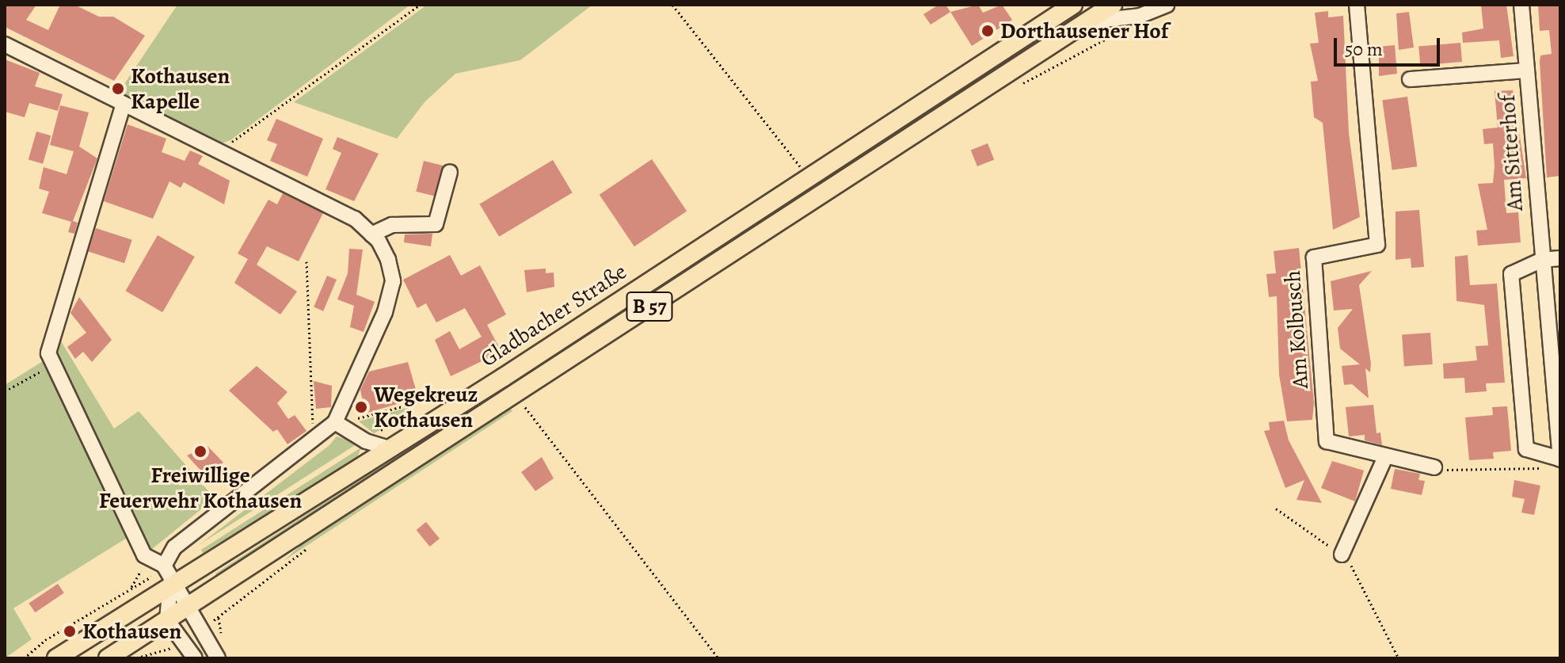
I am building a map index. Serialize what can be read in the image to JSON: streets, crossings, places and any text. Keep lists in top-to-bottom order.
{
  "streets": {
    "main road": ["B 57", "Gladbacher Straße"],
    "street": ["Am Sitterhof", "Am Kolbusch"]
  },
  "places": [
    "Dorthausener Hof",
    "Kothausen Kapelle",
    "Wegekreuz Kothausen",
    "Freiwillige Feuerwehr Kothausen",
    "Kothausen"
  ],
  "scale_bar": "50 m"
}
